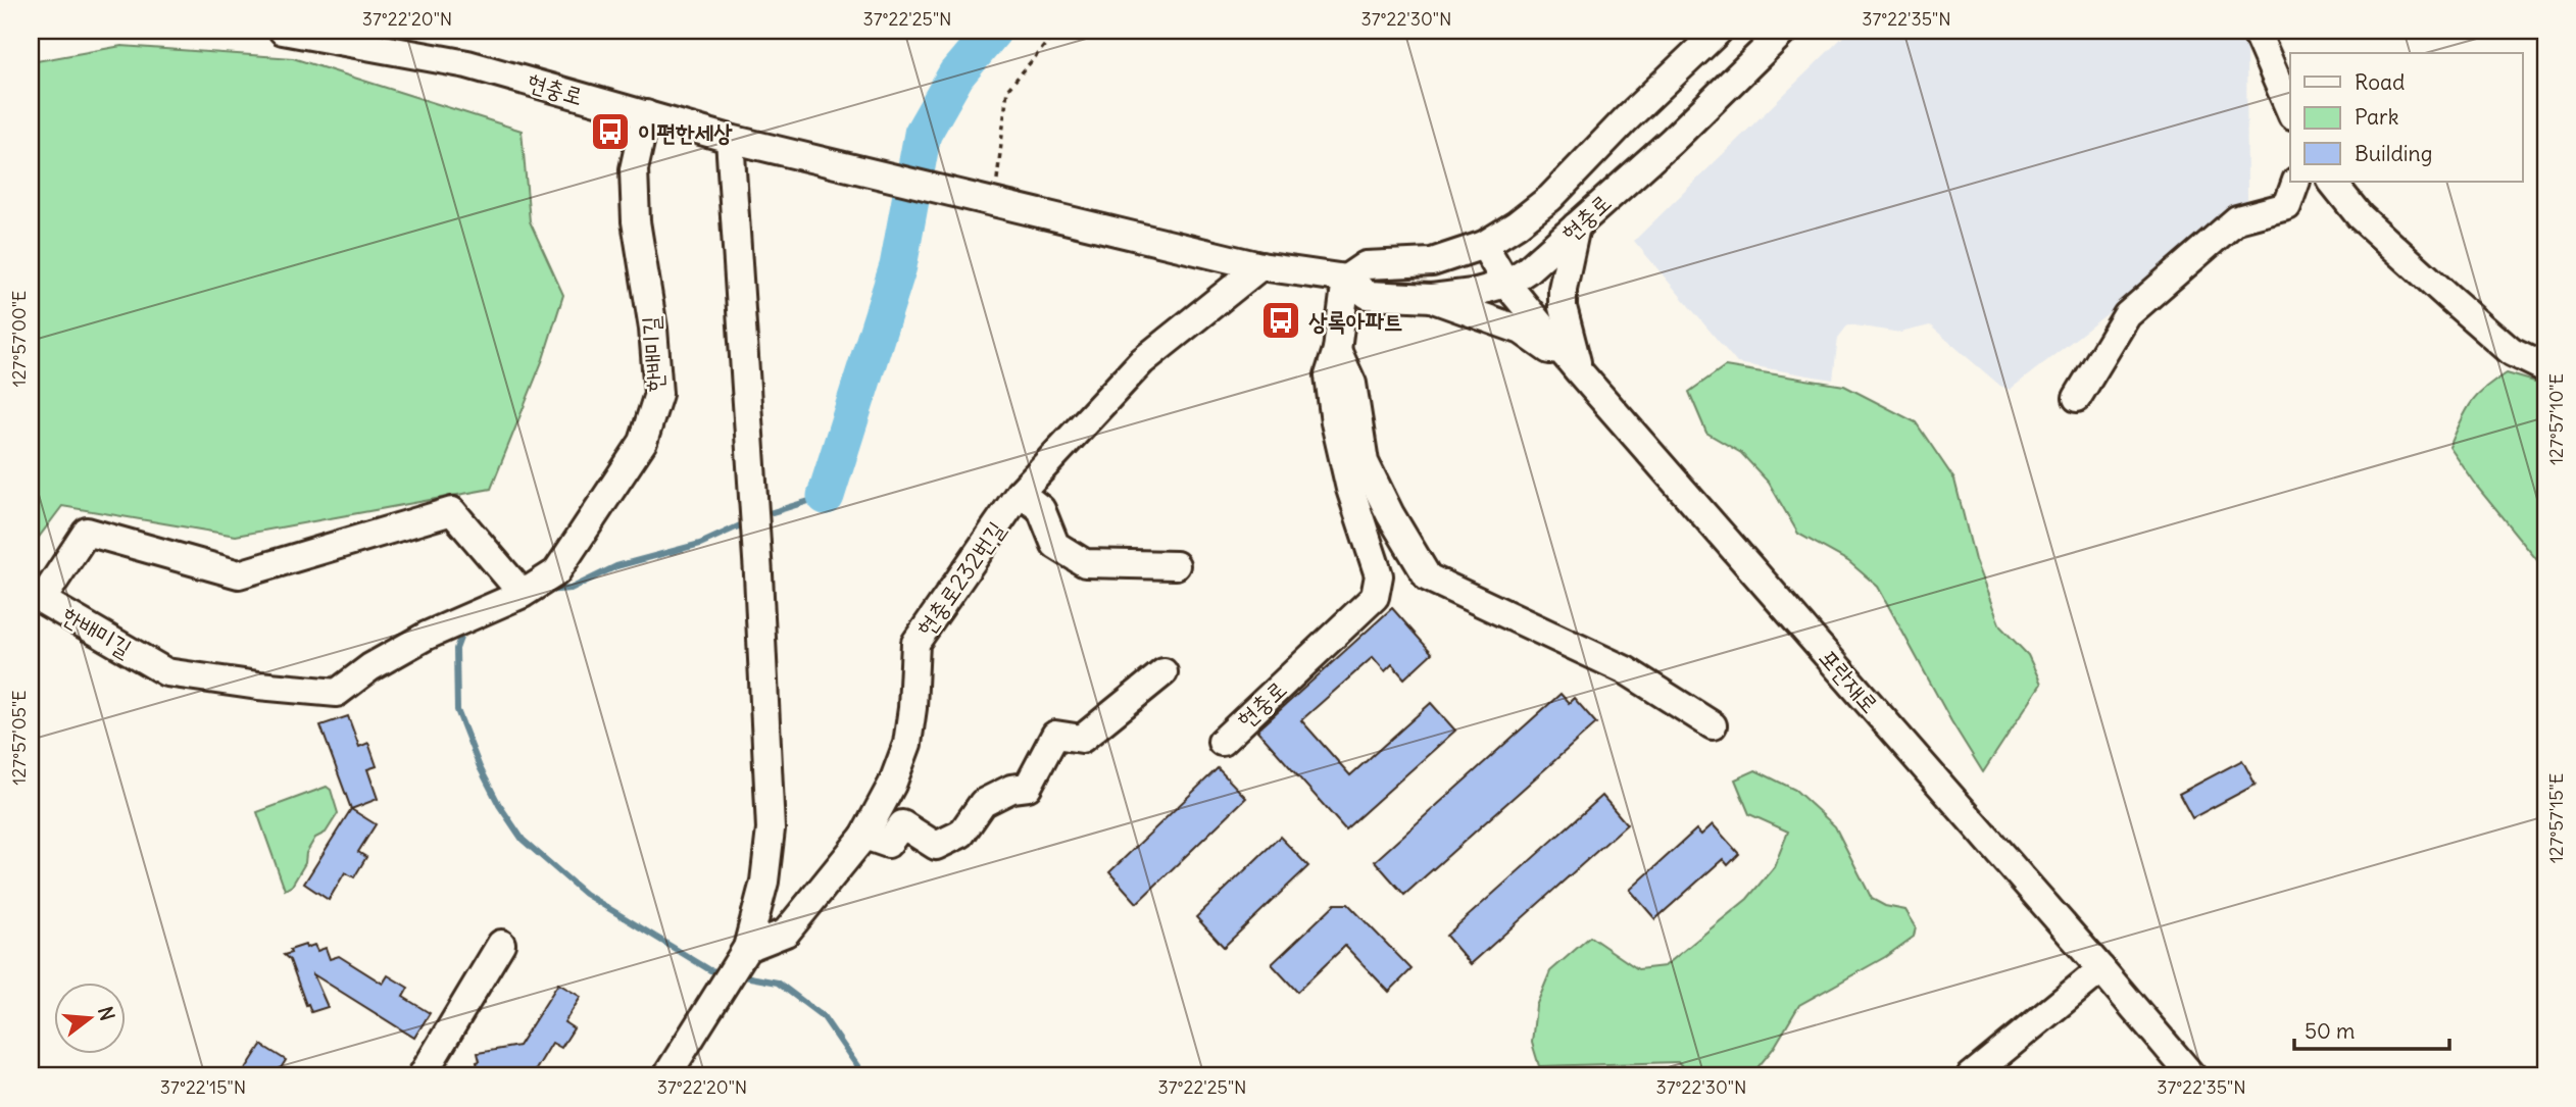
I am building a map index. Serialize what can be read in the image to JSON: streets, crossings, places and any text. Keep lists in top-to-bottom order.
{
  "streets": {
    "street": [
      "현충로",
      "한배미길",
      "현충로232번길",
      "포란재로"
    ]
  },
  "crossings": [
    ["현충로", "한배미길"],
    ["현충로", "현충로232번길"],
    ["현충로", "포란재로"]
  ],
  "places": {
    "bus stop": ["이편한세상", "상록아파트"]
  },
  "legend": ["Road", "Park", "Building"],
  "scale_bar": "50 m",
  "north": "right",
  "coordinates": [
    "37°22'20\"N",
    "37°22'25\"N",
    "37°22'30\"N",
    "37°22'35\"N",
    "127°57'00\"E",
    "127°57'10\"E",
    "127°57'05\"E",
    "127°57'15\"E",
    "37°22'15\"N"
  ]
}
